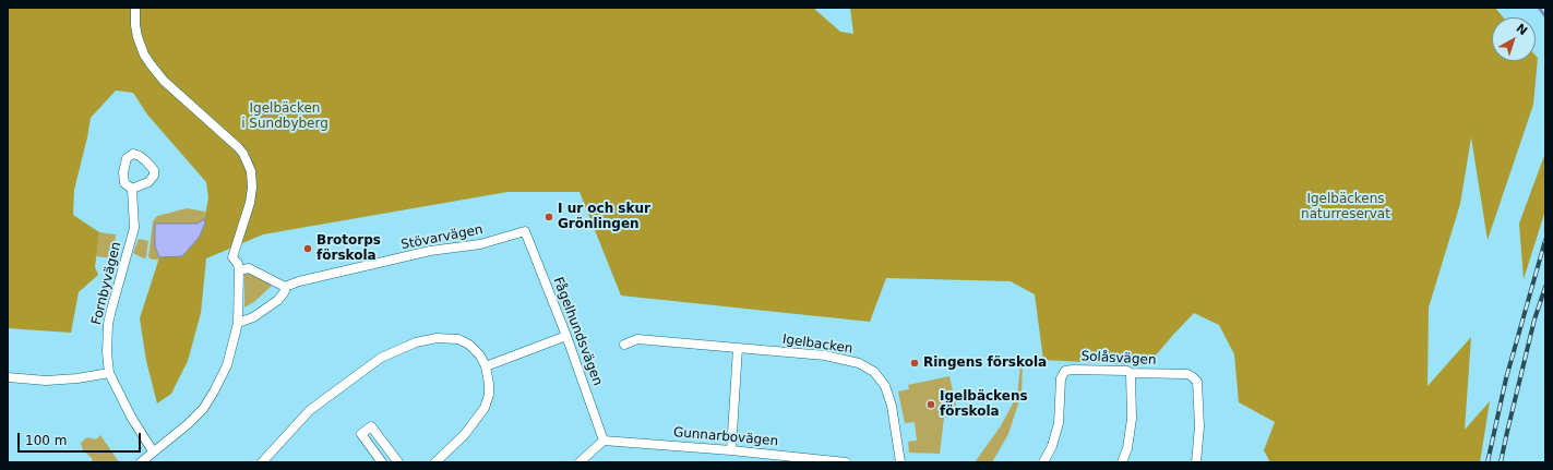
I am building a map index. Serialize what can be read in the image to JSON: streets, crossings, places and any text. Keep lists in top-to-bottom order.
{
  "streets": {
    "street": [
      "Stövarvägen",
      "Fornbyvägen",
      "Fågelhundsvägen",
      "Igelbacken",
      "Solåsvägen",
      "Gunnarbovägen"
    ]
  },
  "crossings": [
    ["Stövarvägen", "Fågelhundsvägen"],
    ["Fågelhundsvägen", "Gunnarbovägen"]
  ],
  "parks": ["Igelbäcken i Sundbyberg", "Igelbäckens naturreservat"],
  "places": [
    "I ur och skur Grönlingen",
    "Brotorps förskola",
    "Ringens förskola",
    "Igelbäckens förskola"
  ],
  "scale_bar": "100 m",
  "north": "top right"
}
